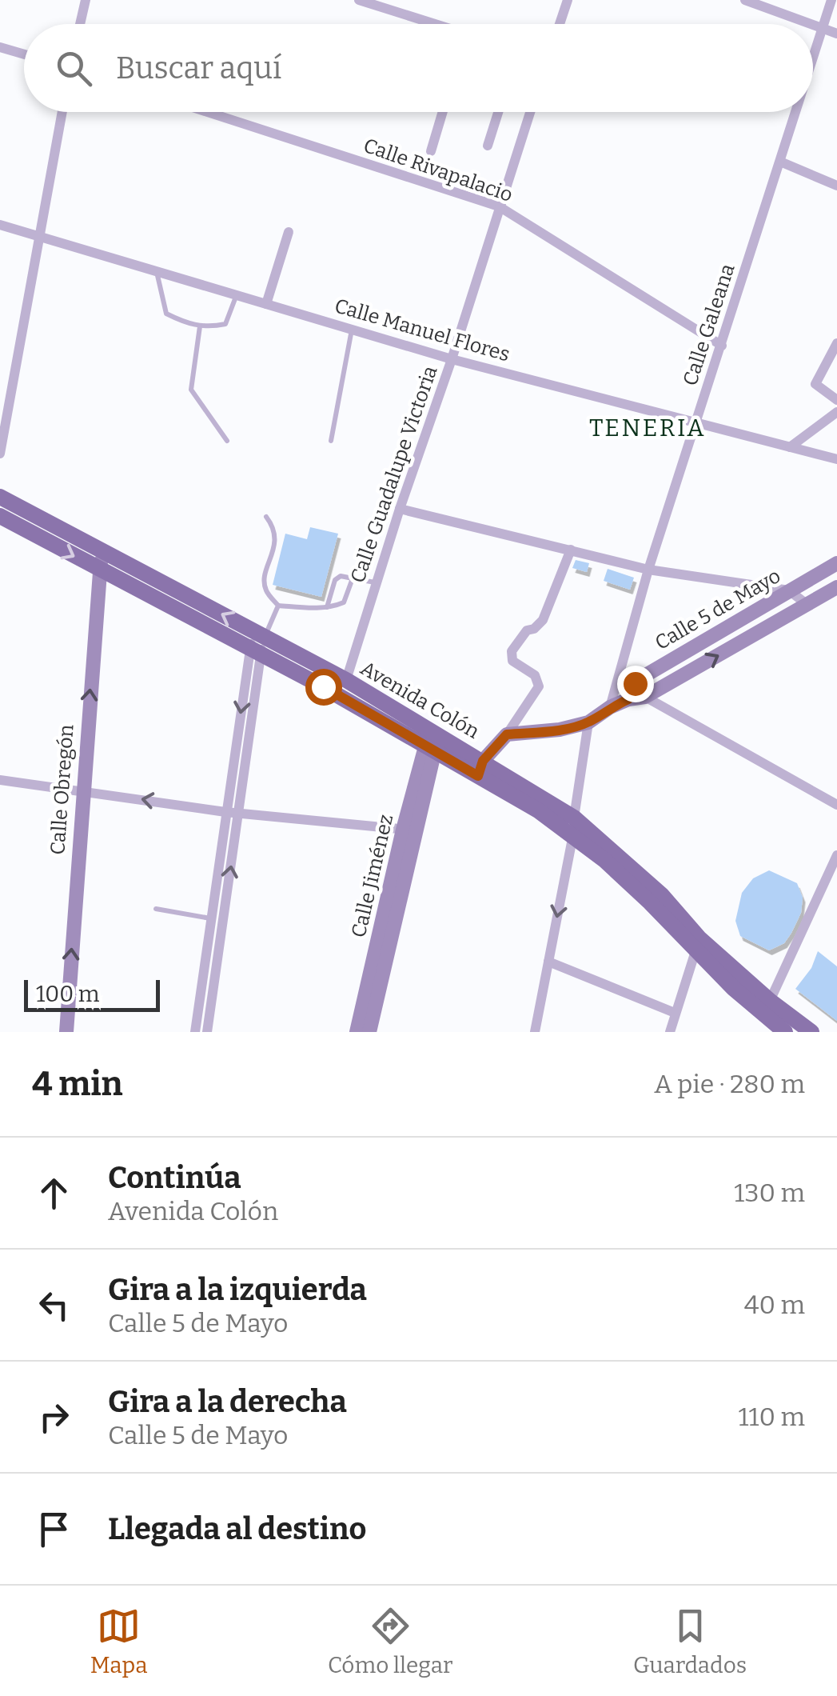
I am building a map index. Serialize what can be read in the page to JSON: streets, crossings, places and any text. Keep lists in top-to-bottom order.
{
  "streets": {
    "main road": ["Avenida Colón"],
    "street": [
      "Calle Rivapalacio",
      "Calle Galeana",
      "Calle Manuel Flores",
      "Calle Guadalupe Victoria",
      "Calle 5 de Mayo",
      "Calle Obregón",
      "Calle Jiménez"
    ]
  },
  "crossings": [
    ["Calle Rivapalacio", "Calle Galeana"],
    ["Calle Rivapalacio", "Calle Guadalupe Victoria"],
    ["Calle Galeana", "Calle Manuel Flores"],
    ["Calle Galeana", "Calle 5 de Mayo"],
    ["Calle Manuel Flores", "Calle Guadalupe Victoria"],
    ["Calle Guadalupe Victoria", "Avenida Colón"],
    ["Avenida Colón", "Calle Obregón"],
    ["Avenida Colón", "Calle Jiménez"]
  ],
  "one_way": ["Calle Obregón"],
  "districts": ["TENERIA"],
  "scale_bar": "100 m",
  "page": {
    "search": "Buscar aquí",
    "scale": "100 m",
    "heading": ["4 min", "A pie · 280 m"],
    "list": [
      ["Continúa", "Avenida Colón", "130 m"],
      ["Gira a la izquierda", "Calle 5 de Mayo", "40 m"],
      ["Gira a la derecha", "Calle 5 de Mayo", "110 m"],
      "Llegada al destino"
    ],
    "nav": ["Mapa", "Cómo llegar", "Guardados"]
  }
}
